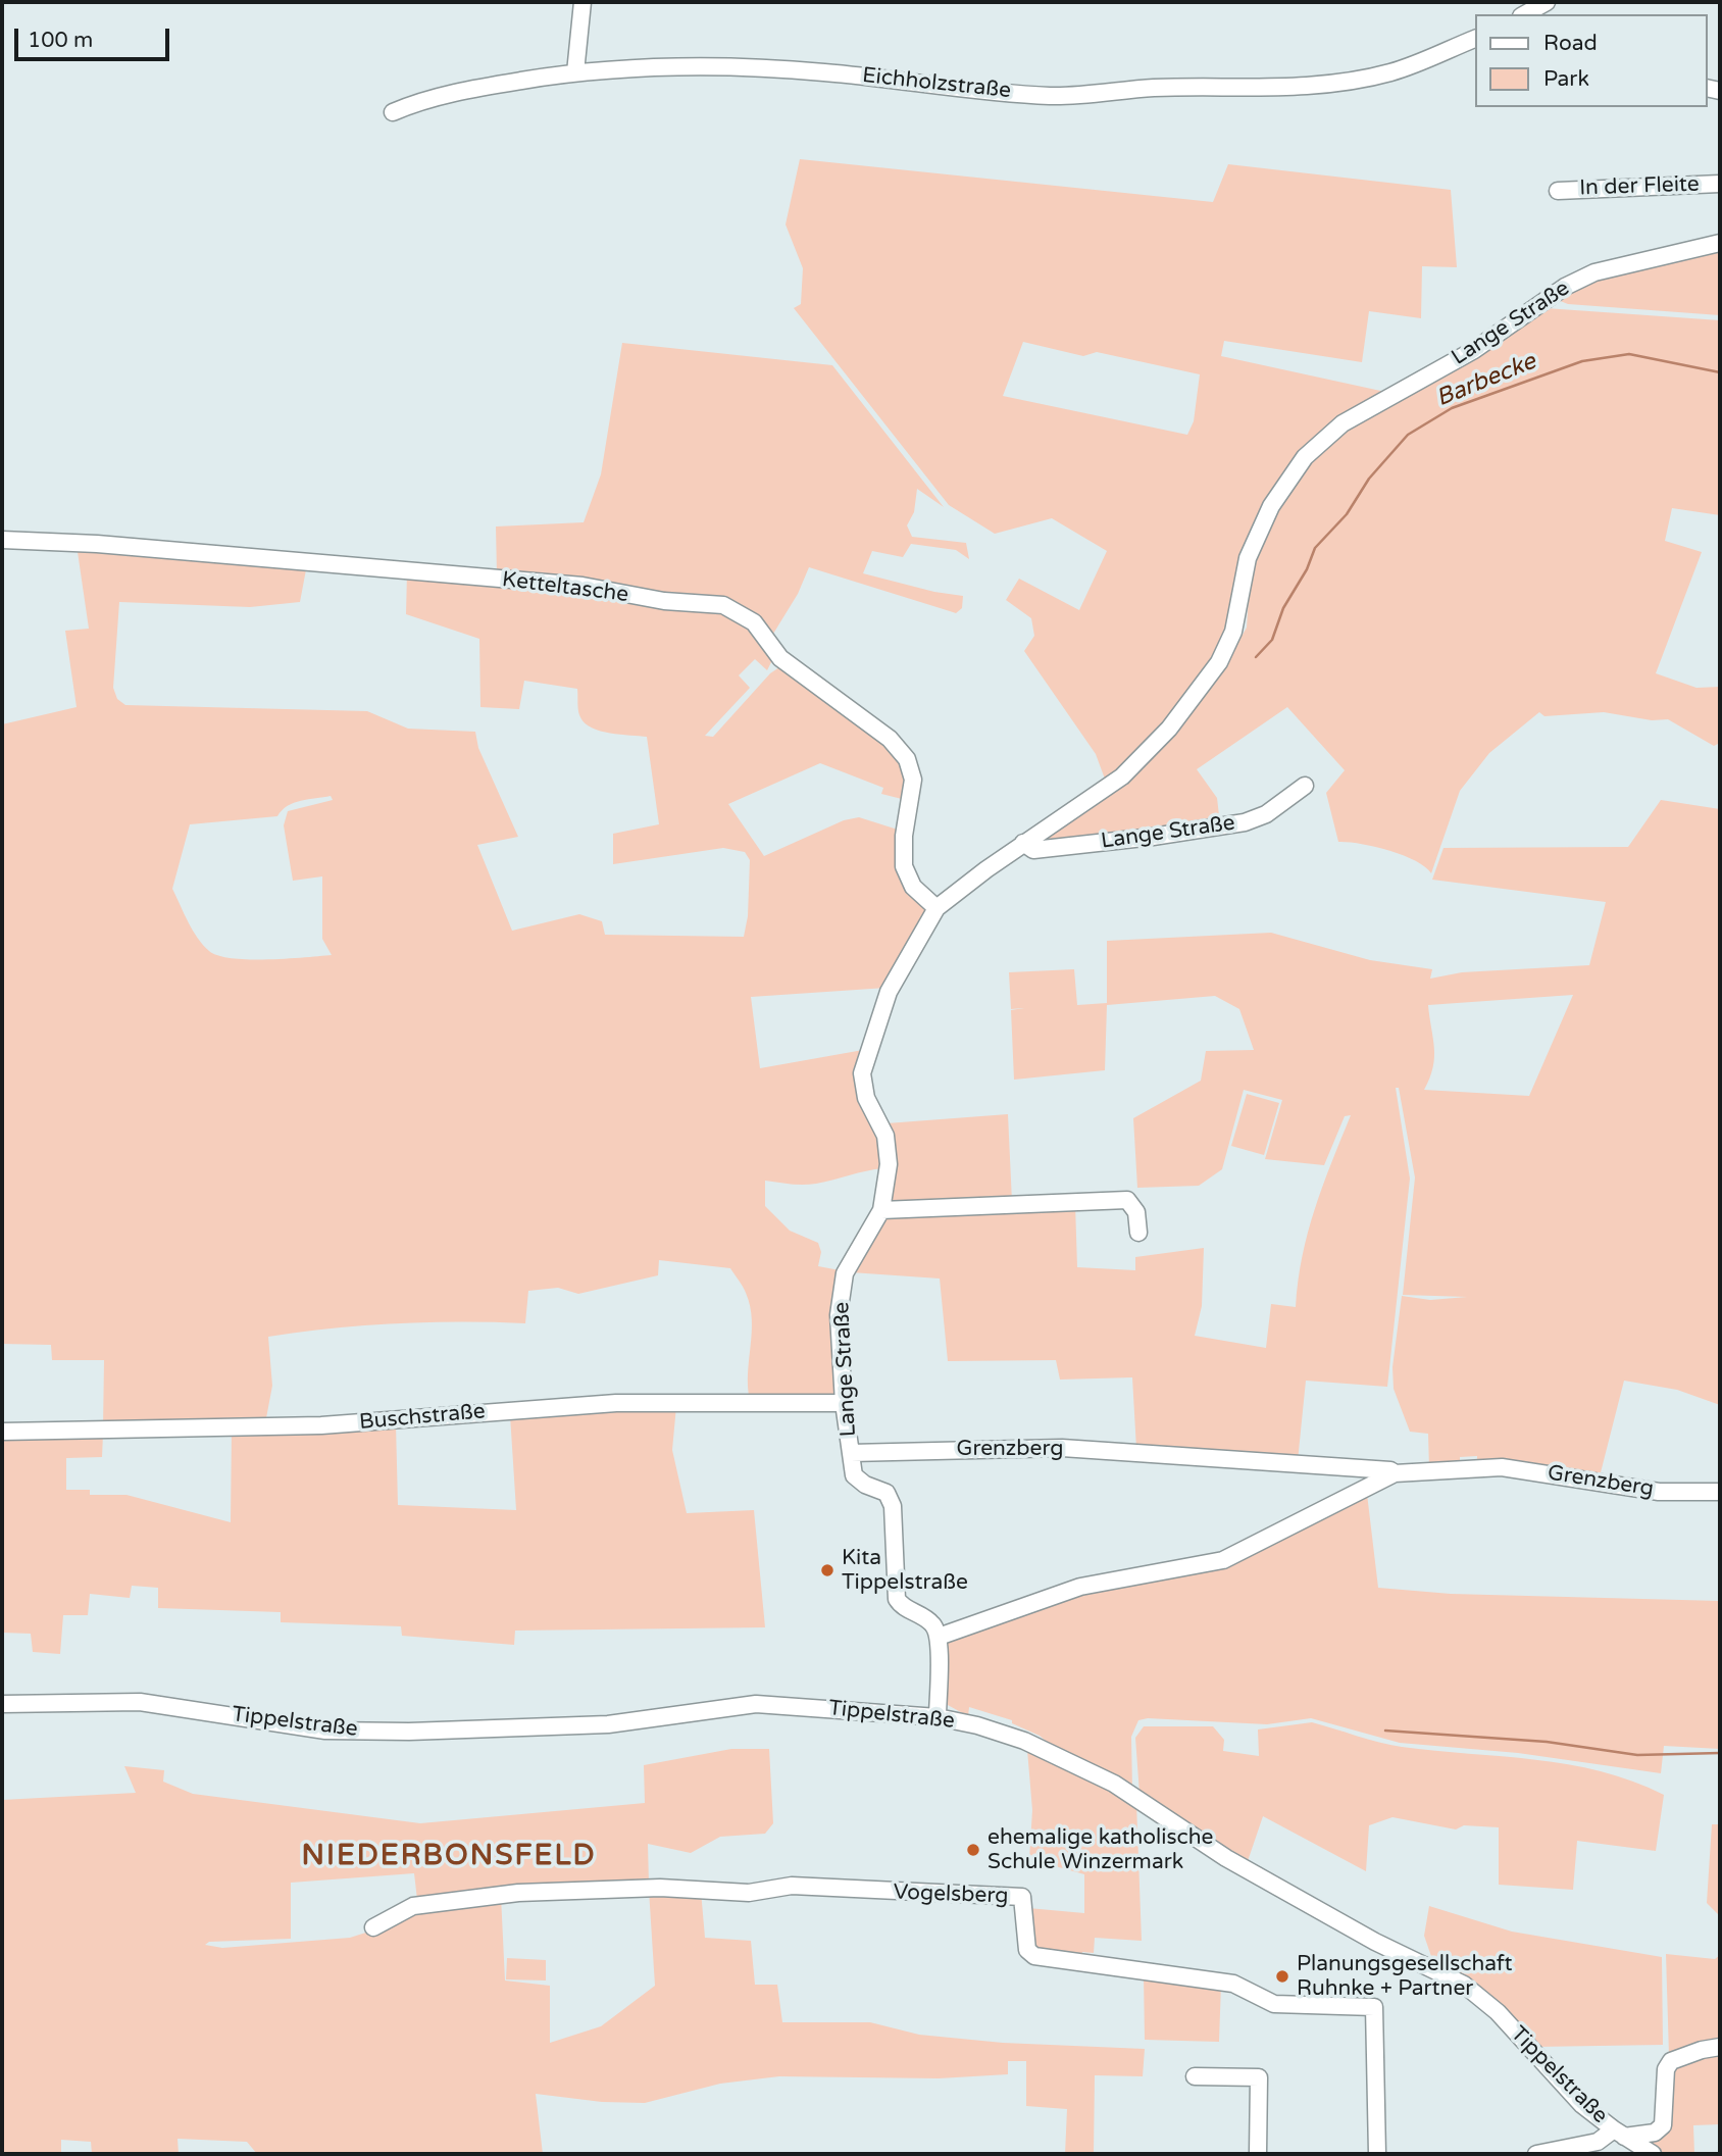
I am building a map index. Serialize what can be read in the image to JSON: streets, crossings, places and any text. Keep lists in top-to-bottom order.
{
  "streets": {
    "street": [
      "Eichholzstraße",
      "In der Fleite",
      "Lange Straße",
      "Ketteltasche",
      "Buschstraße",
      "Grenzberg",
      "Tippelstraße",
      "Vogelsberg"
    ]
  },
  "crossings": [
    ["Lange Straße", "Ketteltasche"],
    ["Lange Straße", "Buschstraße"],
    ["Lange Straße", "Grenzberg"]
  ],
  "districts": ["NIEDERBONSFELD"],
  "water": ["Barbecke"],
  "places": ["Kita Tippelstraße", "ehemalige katholische Schule Winzermark", "Planungsgesellschaft Ruhnke + Partner"],
  "legend": ["Road", "Park"],
  "scale_bar": "100 m"
}
